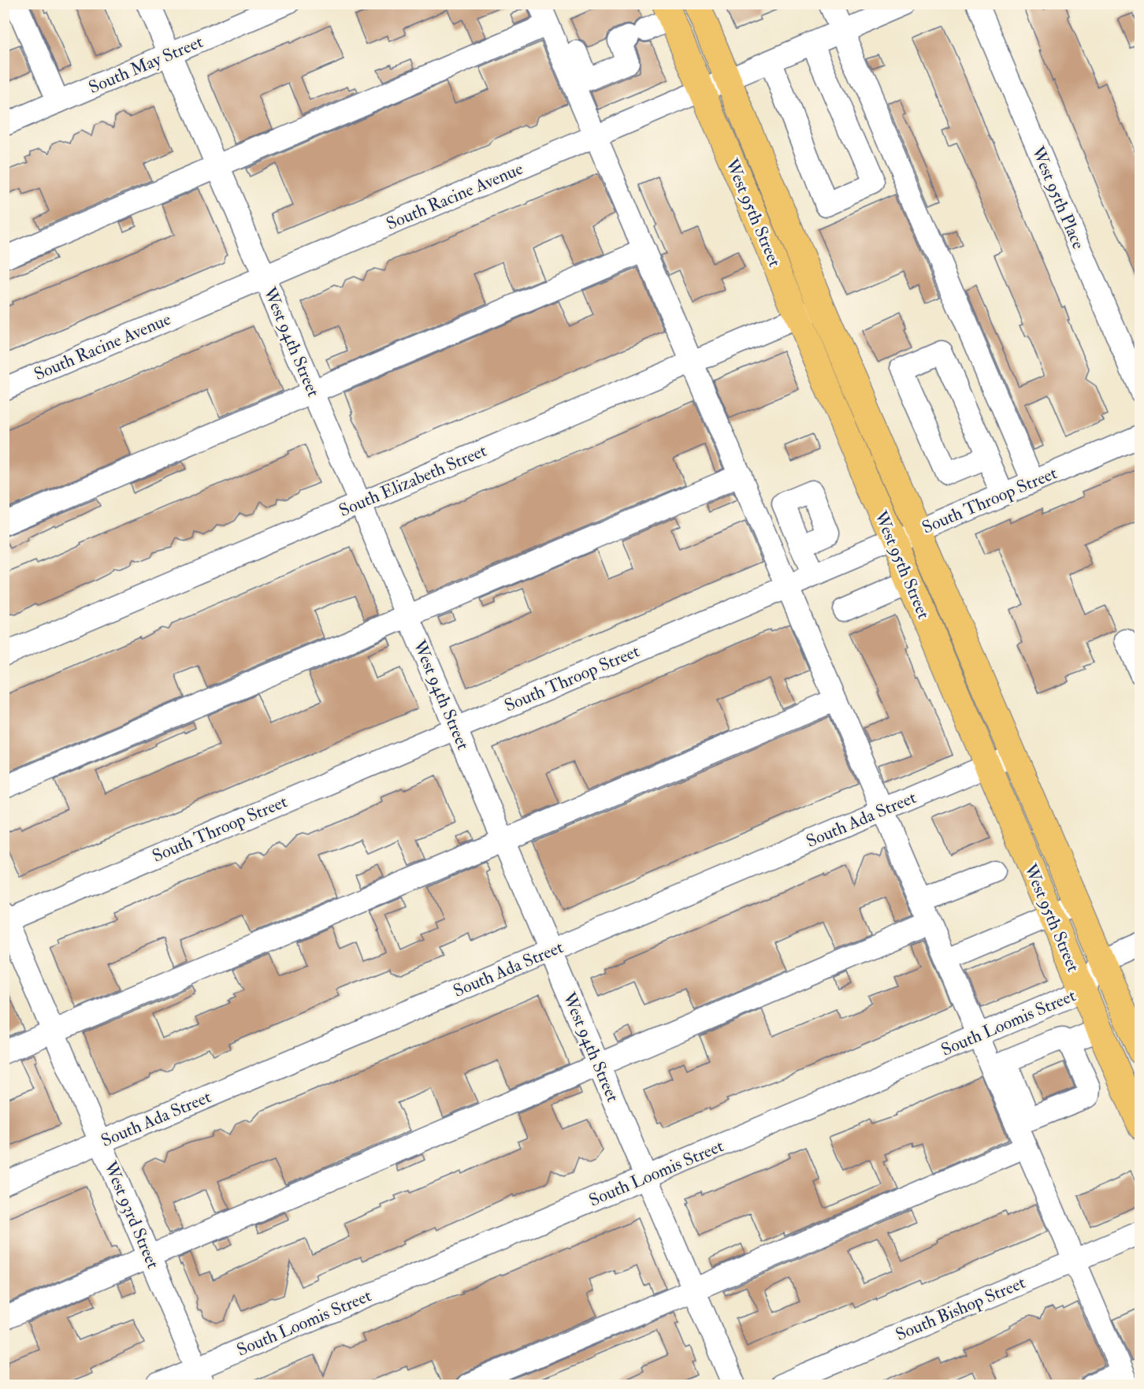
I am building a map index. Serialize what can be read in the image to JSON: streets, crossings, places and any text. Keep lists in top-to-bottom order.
{
  "streets": {
    "main road": ["West 95th Street"],
    "street": [
      "South May Street",
      "South Racine Avenue",
      "West 95th Place",
      "West 94th Street",
      "South Elizabeth Street",
      "South Throop Street",
      "South Ada Street",
      "South Loomis Street",
      "West 93rd Street",
      "South Bishop Street"
    ]
  },
  "crossings": [
    ["South May Street", "West 94th Street"],
    ["South Racine Avenue", "West 95th Street"],
    ["South Racine Avenue", "West 94th Street"],
    ["West 95th Street", "South Elizabeth Street"],
    ["West 95th Street", "South Throop Street"],
    ["West 95th Street", "South Ada Street"],
    ["West 95th Street", "South Loomis Street"],
    ["West 94th Street", "South Elizabeth Street"],
    ["West 94th Street", "South Throop Street"],
    ["West 94th Street", "South Ada Street"],
    ["West 94th Street", "South Loomis Street"],
    ["South Throop Street", "West 93rd Street"],
    ["South Ada Street", "West 93rd Street"],
    ["South Loomis Street", "West 93rd Street"]
  ]
}
